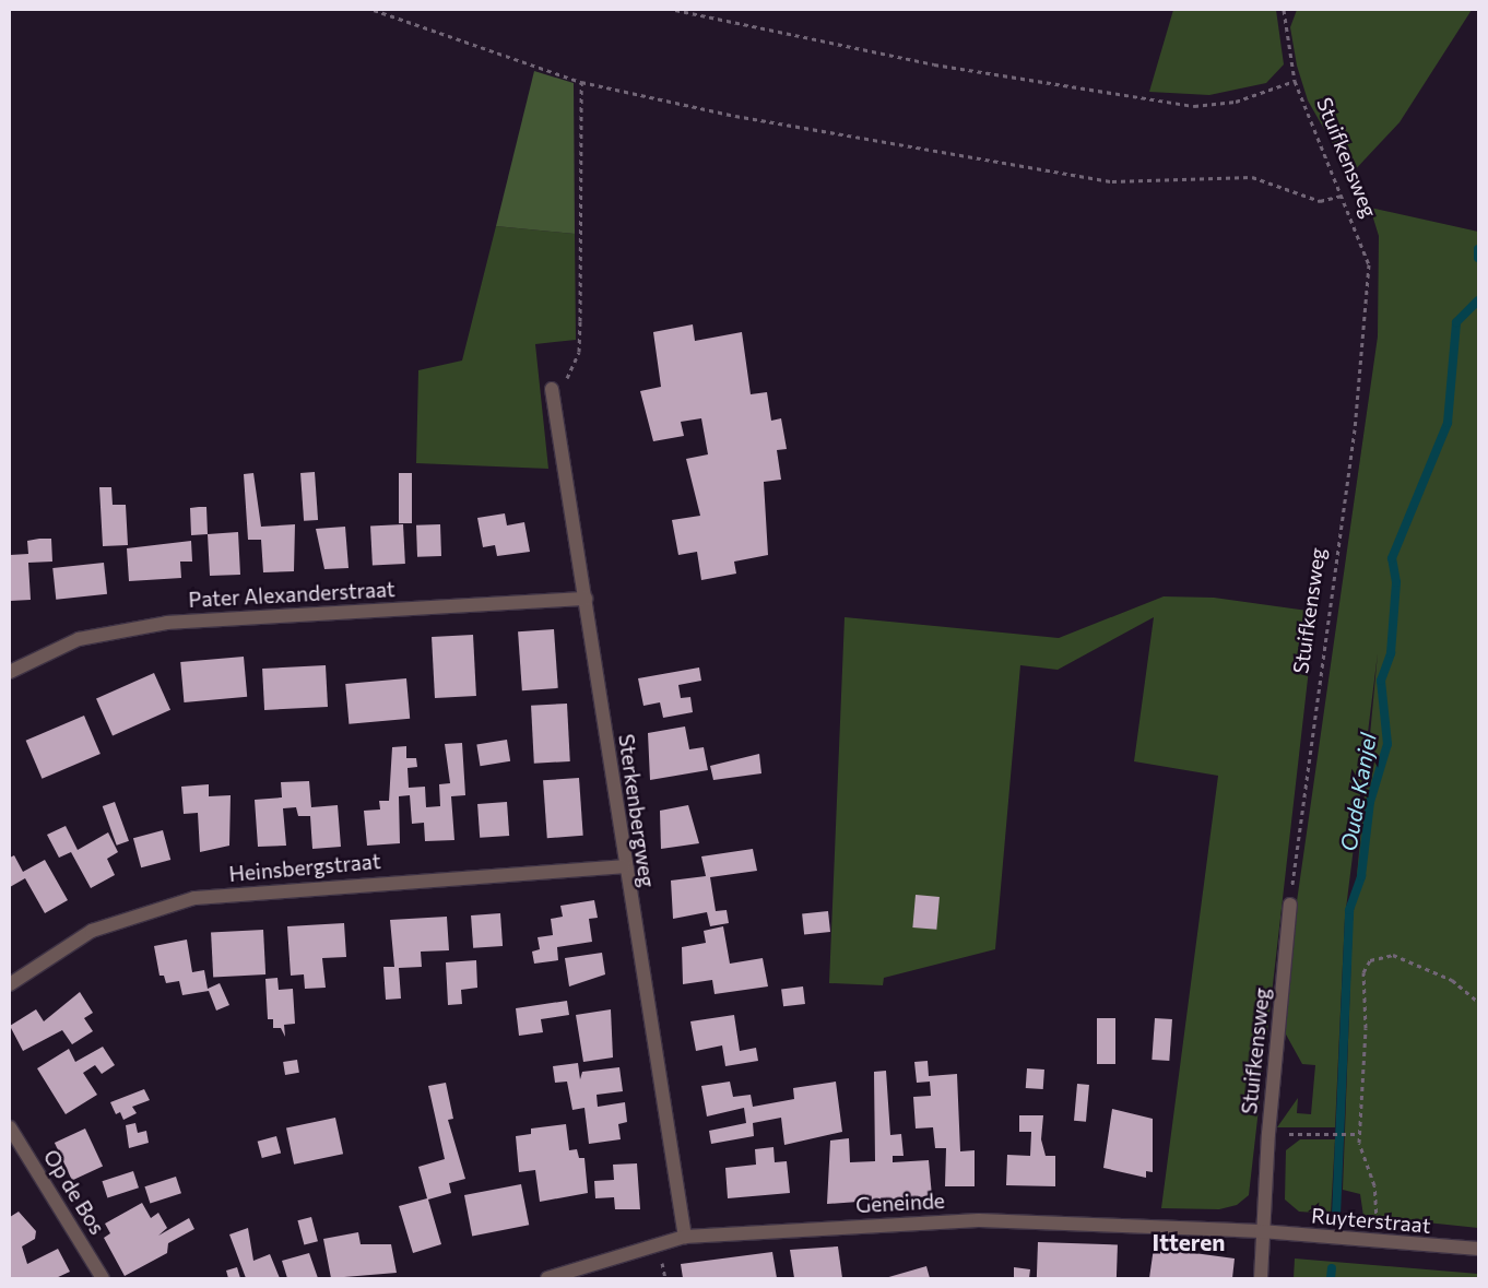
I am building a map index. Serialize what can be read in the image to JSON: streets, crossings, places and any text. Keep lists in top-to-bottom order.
{
  "streets": {
    "street": [
      "Stuifkensweg",
      "Pater Alexanderstraat",
      "Sterkenbergweg",
      "Heinsbergstraat",
      "Op de Bos",
      "Geneinde",
      "Ruyterstraat"
    ]
  },
  "crossings": [
    ["Stuifkensweg", "Geneinde"],
    ["Stuifkensweg", "Ruyterstraat"],
    ["Pater Alexanderstraat", "Sterkenbergweg"],
    ["Sterkenbergweg", "Heinsbergstraat"],
    ["Sterkenbergweg", "Geneinde"],
    ["Geneinde", "Ruyterstraat"]
  ],
  "districts": ["Itteren"],
  "water": ["Oude Kanjel"]
}
